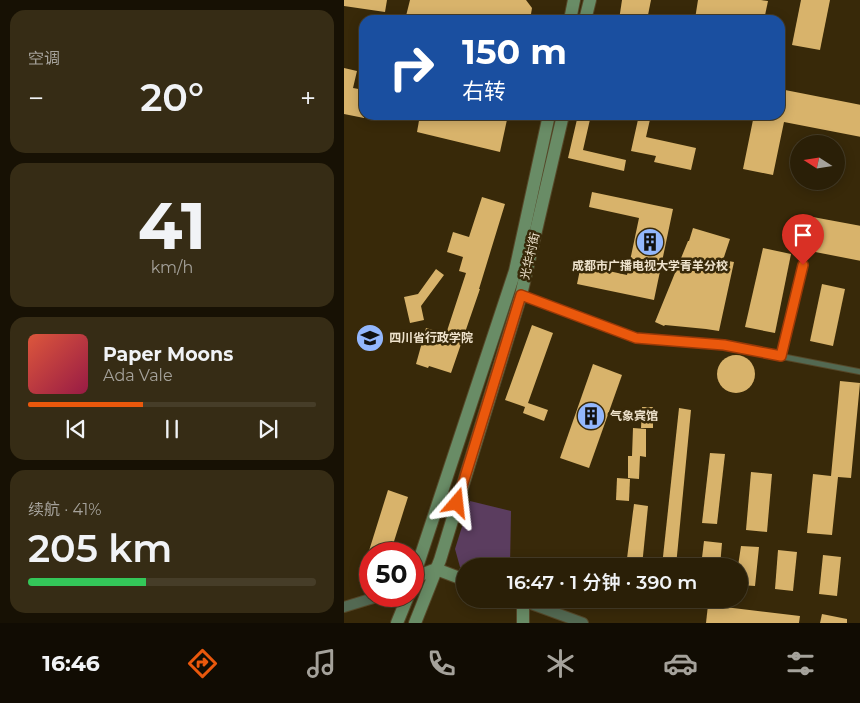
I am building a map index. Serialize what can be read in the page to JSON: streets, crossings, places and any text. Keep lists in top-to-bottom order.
{
  "streets": {
    "main road": ["光华村街"]
  },
  "places": {
    "building": ["成都市广播电视大学青羊分校", "气象宾馆"],
    "school or university": ["四川省行政学院"]
  },
  "north": "left",
  "page": {
    "tile": [
      "空调",
      ["41", "km/h"],
      ["续航 · 41%", "205 km"]
    ],
    "turn": ["150 m", "右转"],
    "heat": ["−", "20°", "+"],
    "song": ["Paper Moons", "Ada Vale"],
    "limit": "50",
    "trip": "16:47 · 1 分钟 · 390 m",
    "tabs": "16:46"
  }
}
